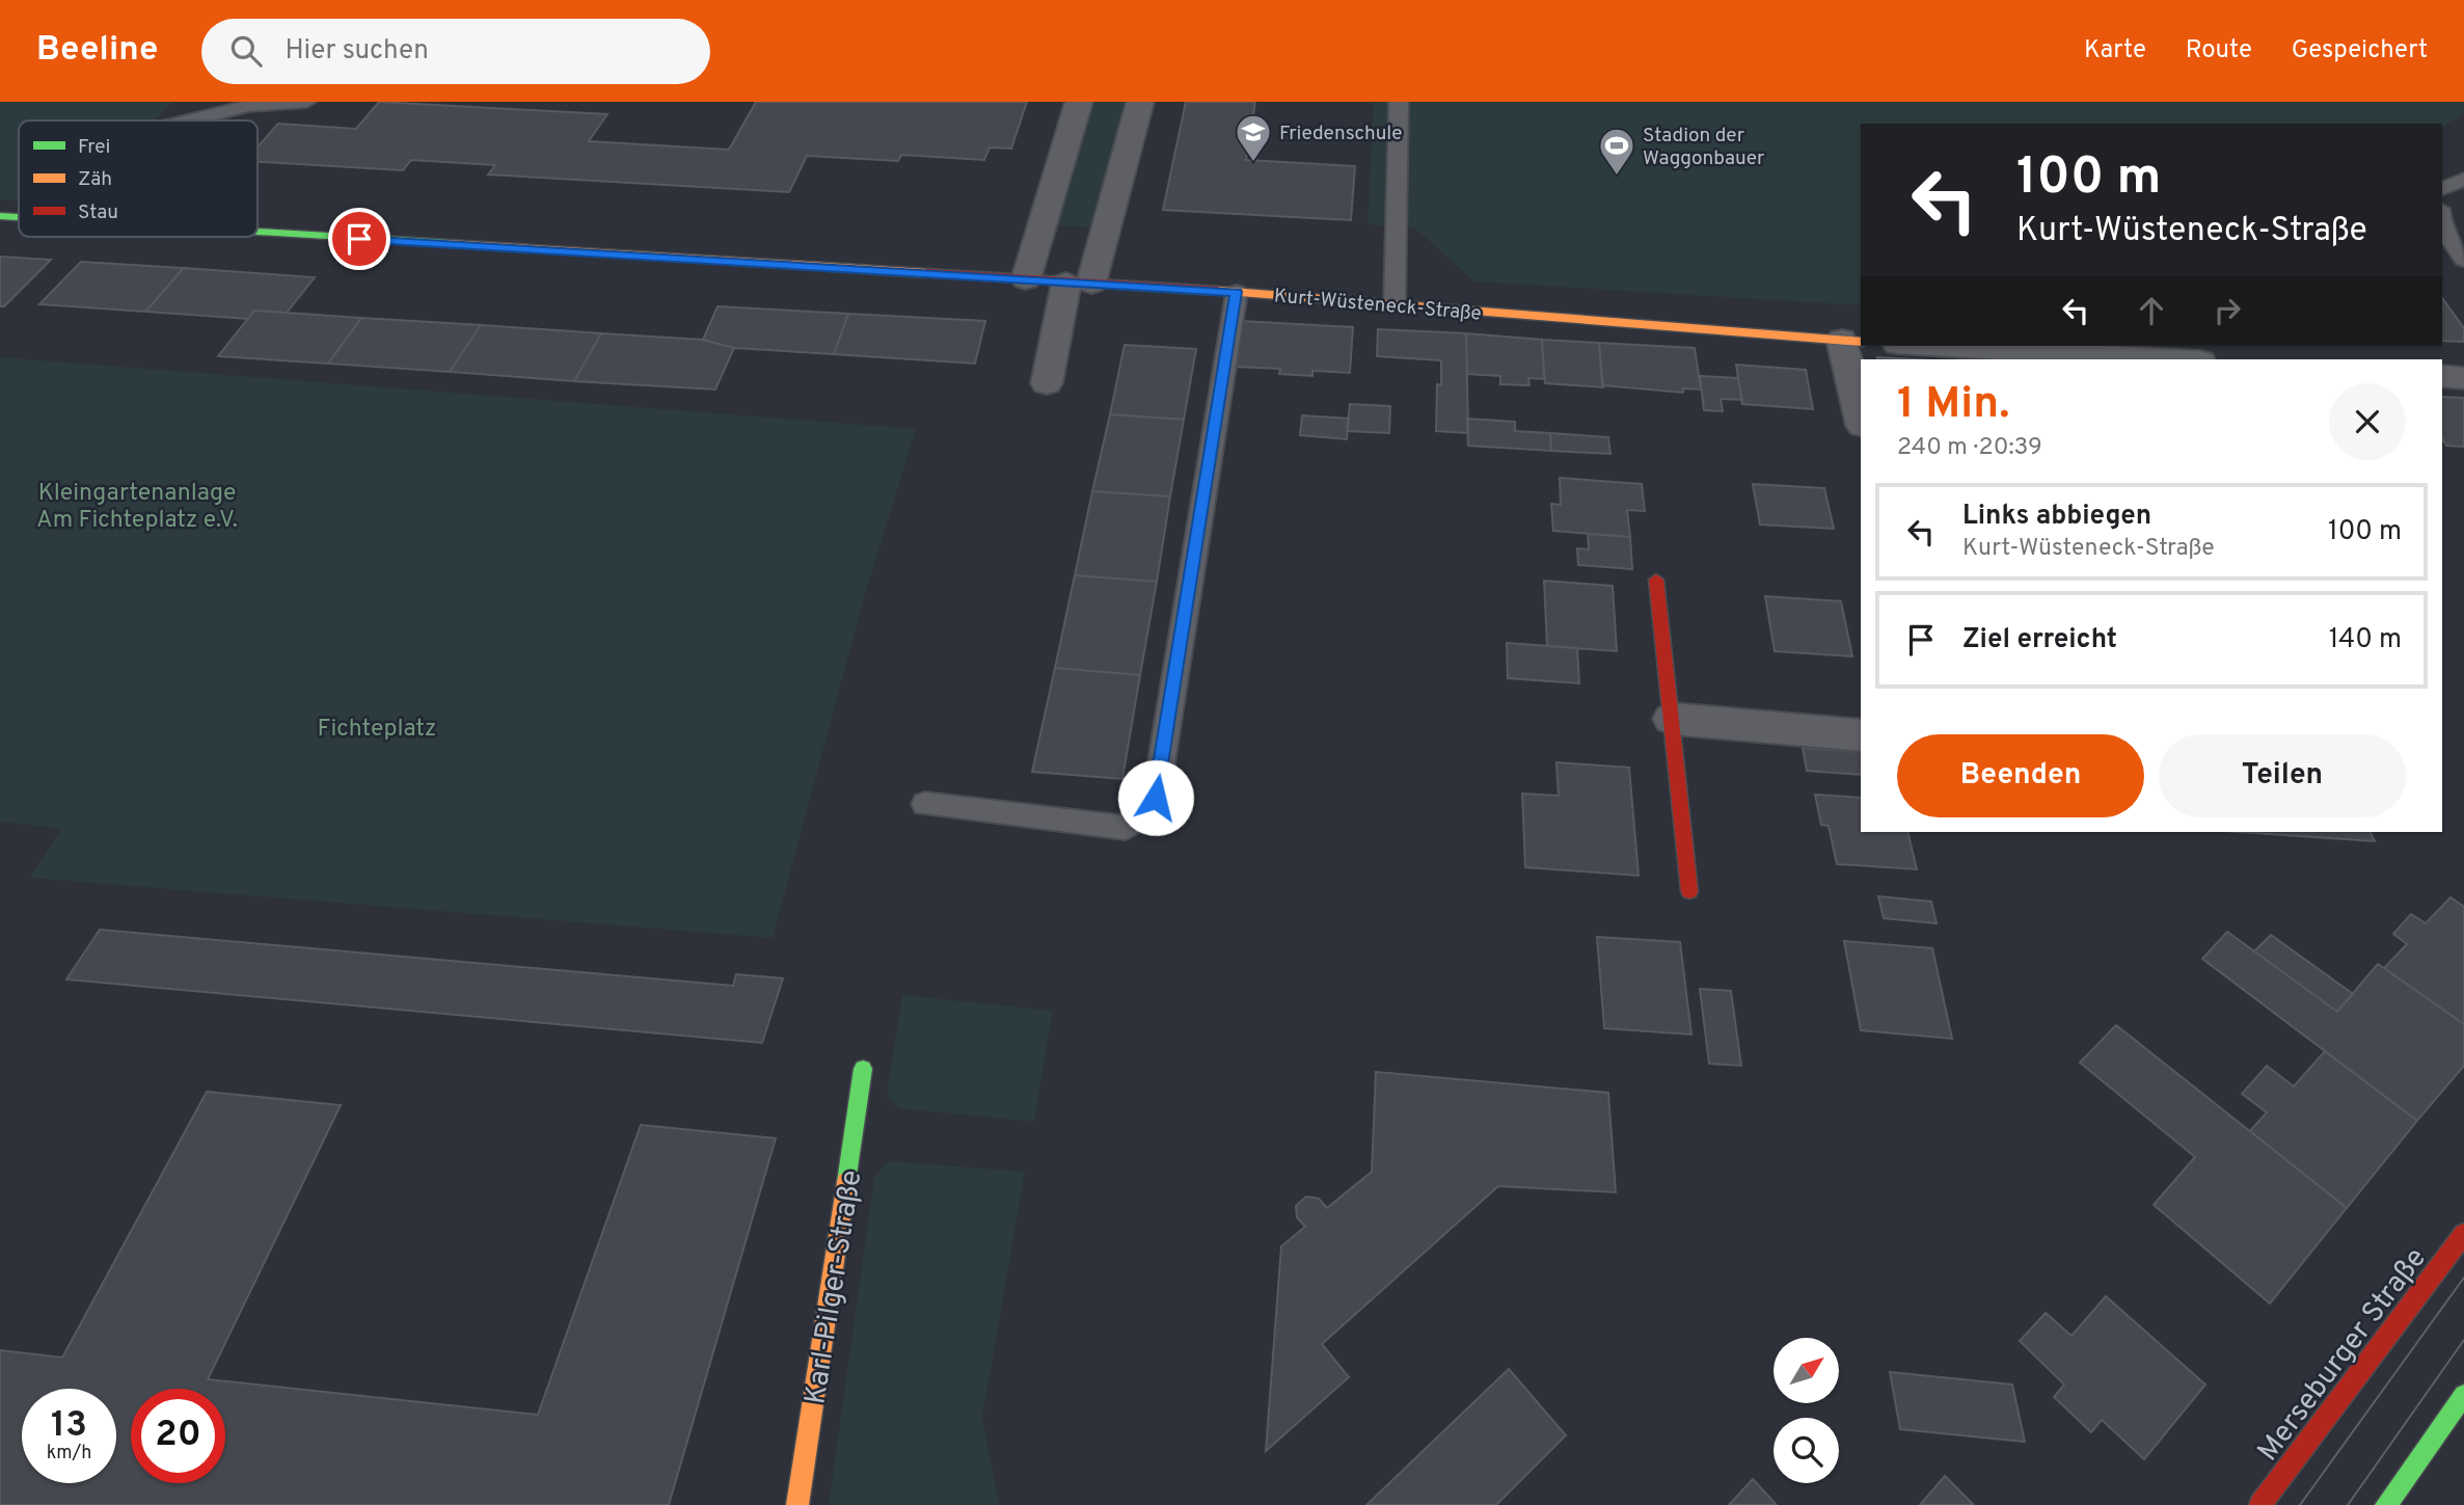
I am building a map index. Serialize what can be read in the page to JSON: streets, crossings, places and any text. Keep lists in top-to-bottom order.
{
  "streets": {
    "street": ["Kurt-Wüsteneck-Straße", "Karl-Pilger-Straße", "Merseburger Straße"]
  },
  "parks": ["Kleingartenanlage Am Fichteplatz e.V.", "Fichteplatz"],
  "places": {
    "school or university": ["Friedenschule"],
    "sports": ["Stadion der Waggonbauer"]
  },
  "legend": ["Frei", "Zäh", "Stau"],
  "north": "top right",
  "page": {
    "header": "Beeline",
    "search": "Hier suchen",
    "nav": ["Karte", "Route", "Gespeichert"],
    "turn": ["100 m", "Kurt-Wüsteneck-Straße"],
    "heading": ["1 Min.", "240 m · 20:39"],
    "list": [
      {
        "name": "Links abbiegen",
        "note": "Kurt-Wüsteneck-Straße",
        "value": "100 m"
      },
      {
        "name": "Ziel erreicht",
        "value": "140 m"
      }
    ],
    "buttons": ["Beenden", "Teilen"],
    "speed": "13 km/h",
    "limit": "20"
  }
}
